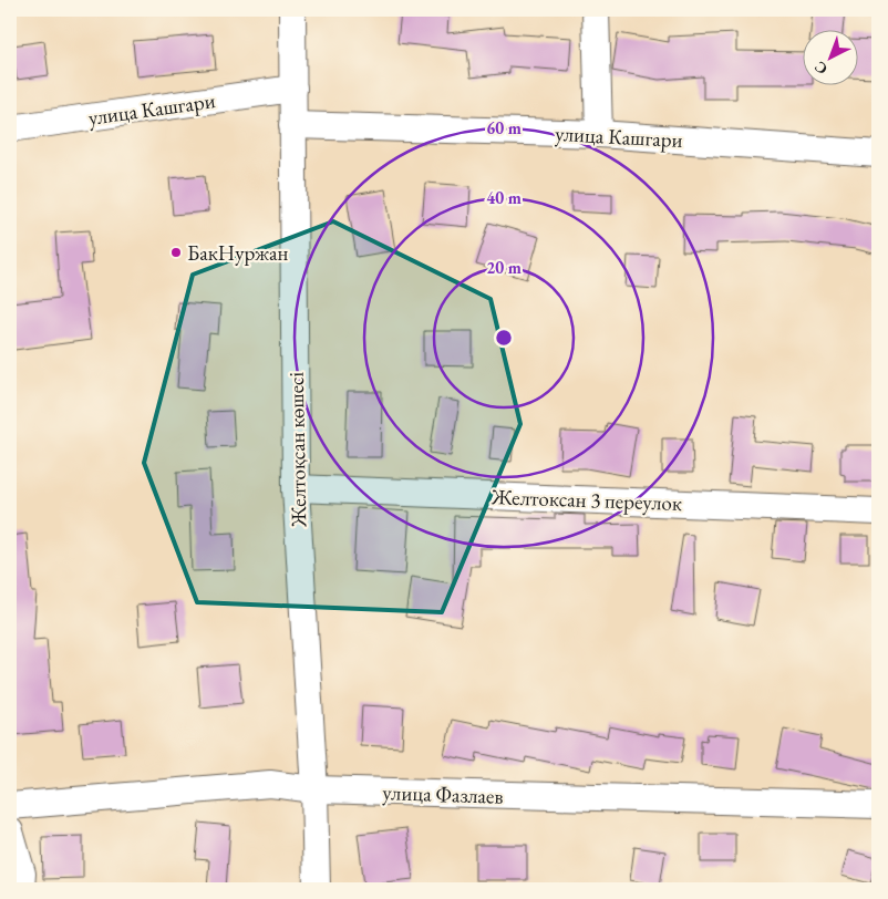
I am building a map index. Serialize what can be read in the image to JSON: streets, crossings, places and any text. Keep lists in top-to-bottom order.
{
  "streets": {
    "street": [
      "улица Кашгари",
      "Желтоқсан көшесі",
      "Желтоксан 3 переулок",
      "улица Фазлаев"
    ]
  },
  "crossings": [
    ["улица Кашгари", "Желтоқсан көшесі"],
    ["Желтоқсан көшесі", "Желтоксан 3 переулок"],
    ["Желтоқсан көшесі", "улица Фазлаев"]
  ],
  "places": ["БакНуржан"],
  "north": "bottom left",
  "rings": ["60 m", "40 m", "20 m"]
}
